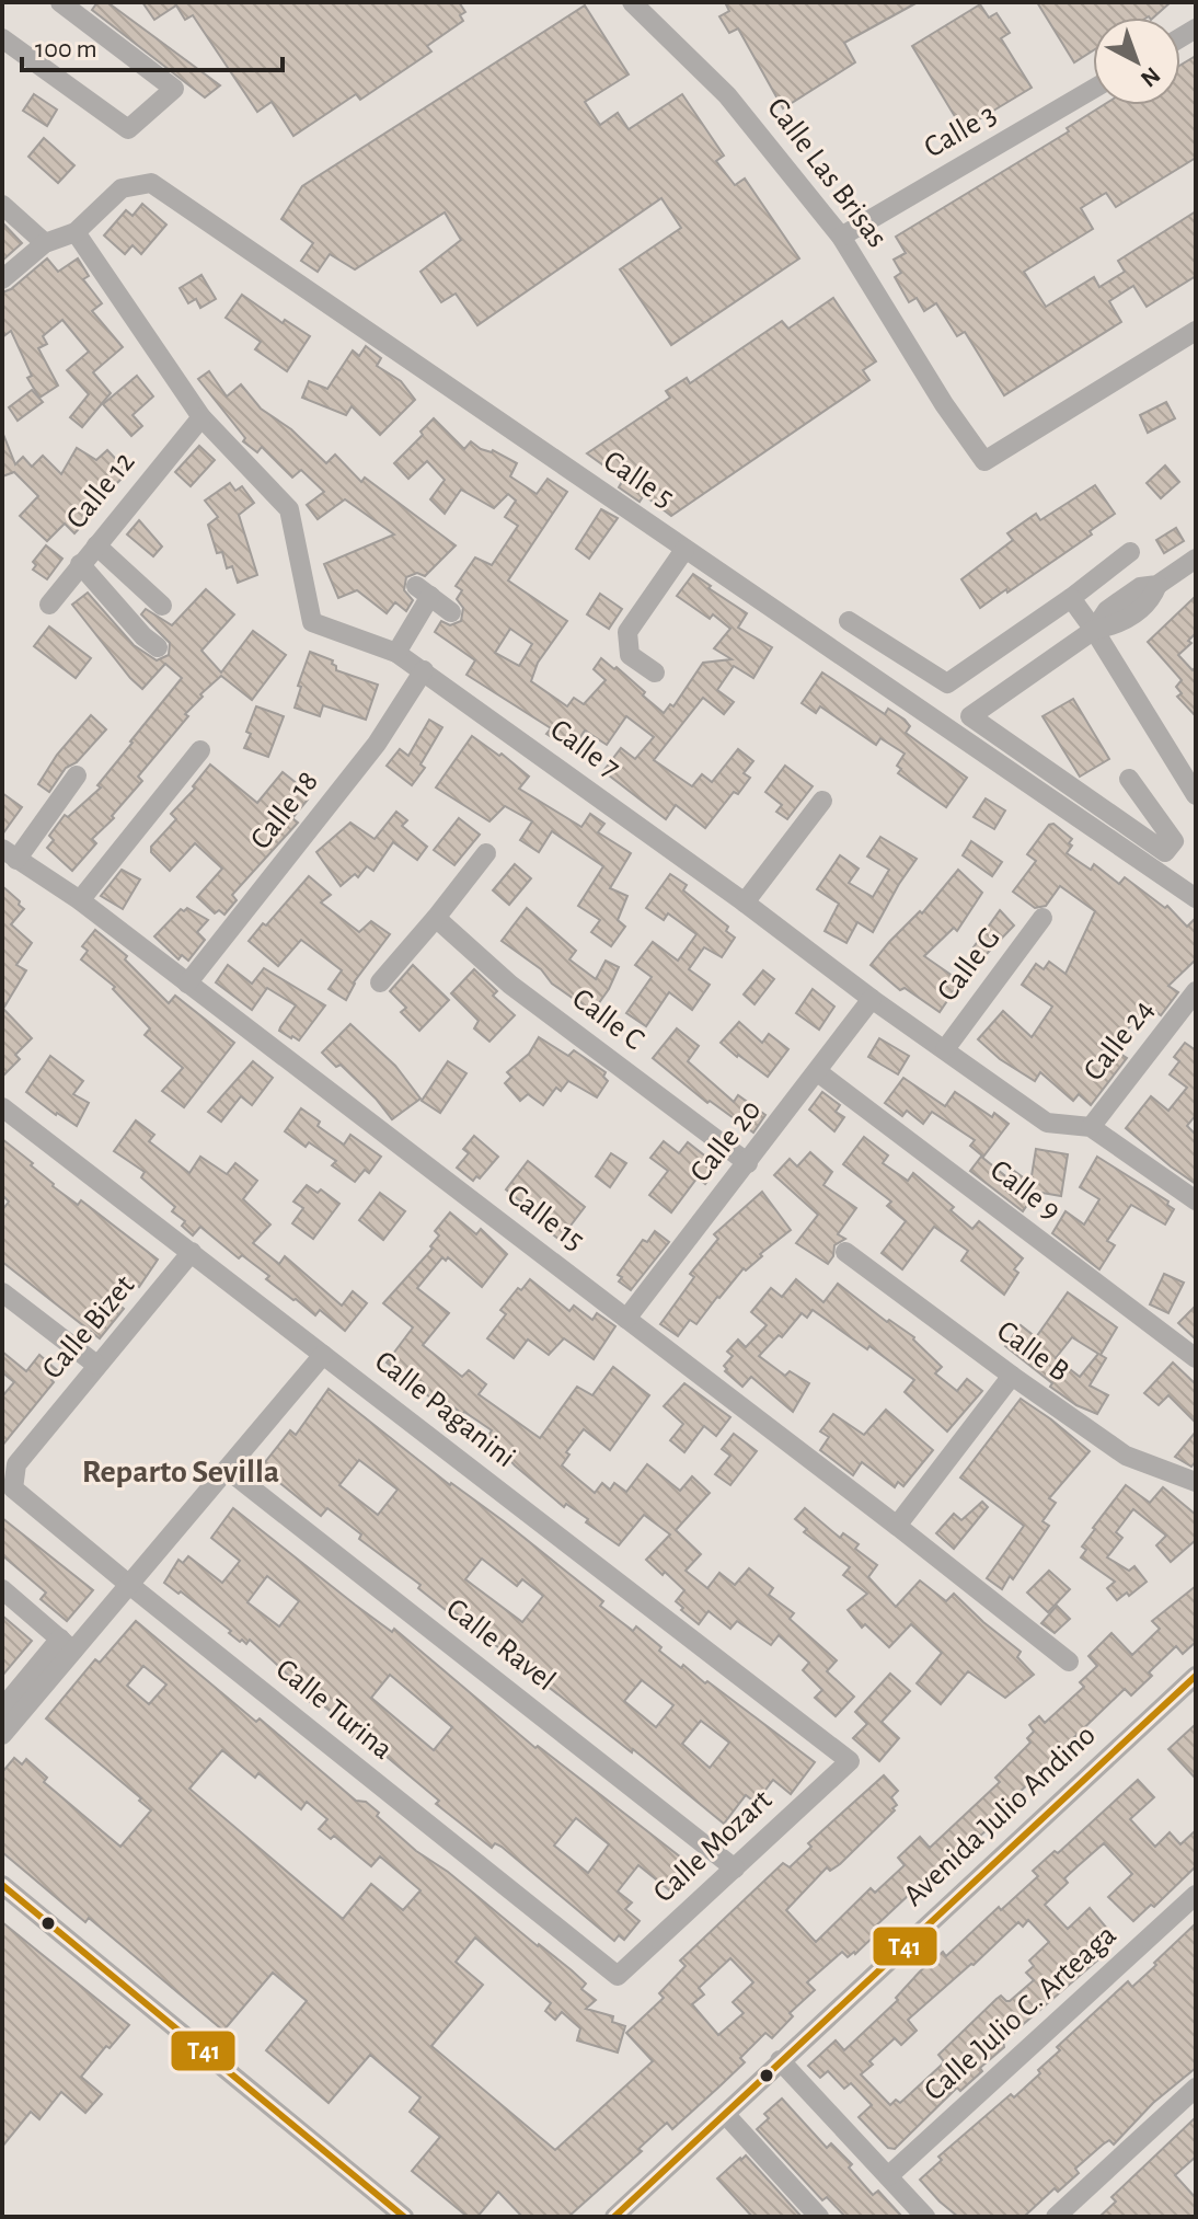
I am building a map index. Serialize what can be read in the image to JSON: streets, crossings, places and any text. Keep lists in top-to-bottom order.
{
  "streets": {
    "street": [
      "Calle 3",
      "Calle Las Brisas",
      "Calle 5",
      "Calle 12",
      "Calle 7",
      "Calle 18",
      "Calle G",
      "Calle C",
      "Calle 24",
      "Calle 20",
      "Calle 9",
      "Calle 15",
      "Calle Bizet",
      "Calle B",
      "Calle Paganini",
      "Calle Ravel",
      "Calle Turina",
      "Avenida Julio Andino",
      "Calle Mozart",
      "Calle Julio C. Arteaga"
    ]
  },
  "crossings": [
    ["Calle 3", "Calle Las Brisas"],
    ["Calle 5", "Calle 7"],
    ["Calle 12", "Calle 7"],
    ["Calle 7", "Calle 18"],
    ["Calle 7", "Calle G"],
    ["Calle 7", "Calle 24"],
    ["Calle 7", "Calle 20"],
    ["Calle 18", "Calle 15"],
    ["Calle C", "Calle 20"],
    ["Calle 20", "Calle 9"],
    ["Calle 20", "Calle 15"],
    ["Calle Bizet", "Calle Paganini"],
    ["Calle Bizet", "Calle Turina"],
    ["Calle Paganini", "Calle Mozart"],
    ["Calle Ravel", "Calle Mozart"],
    ["Calle Turina", "Calle Mozart"]
  ],
  "districts": ["Reparto Sevilla"],
  "lines": ["transit line T41"],
  "scale_bar": "100 m",
  "north": "bottom right"
}
